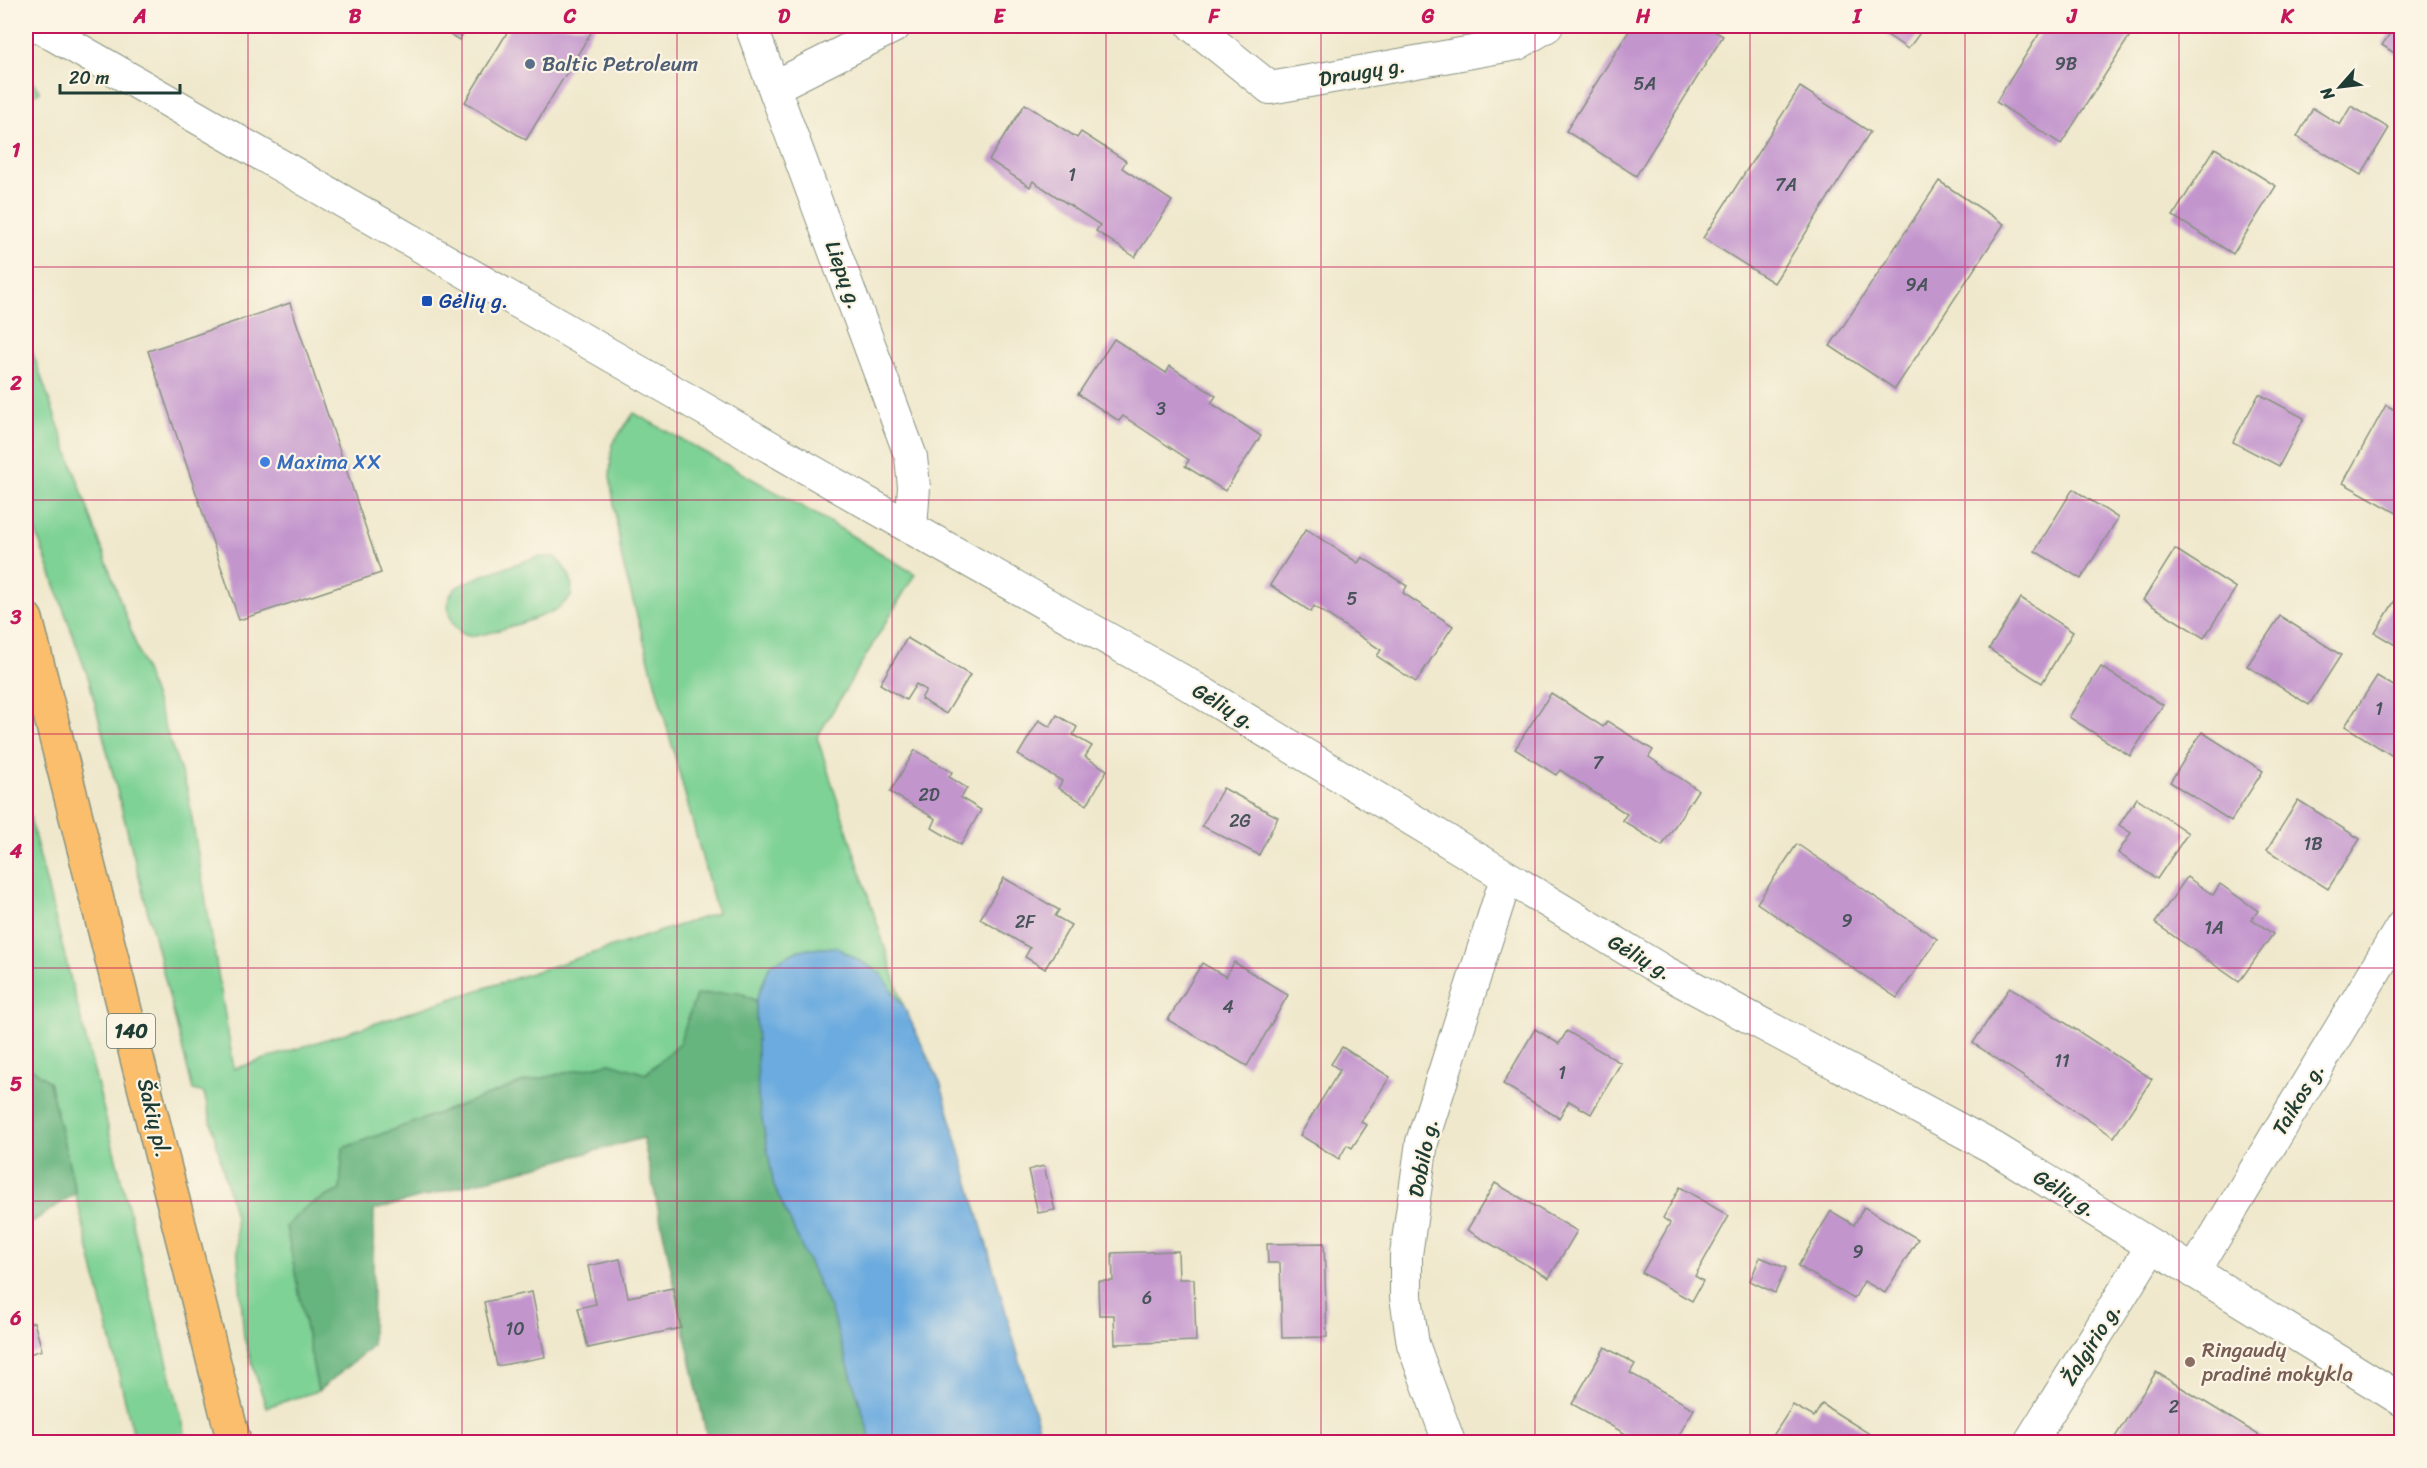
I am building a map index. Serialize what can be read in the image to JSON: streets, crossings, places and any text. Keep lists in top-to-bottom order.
{
  "streets": {
    "main road": ["140", "Šakių pl."],
    "street": [
      "Draugų g.",
      "Liepų g.",
      "Gėlių g.",
      "Taikos g.",
      "Dobilo g.",
      "Žalgirio g."
    ]
  },
  "crossings": [
    ["Liepų g.", "Gėlių g."],
    ["Gėlių g.", "Taikos g."],
    ["Gėlių g.", "Dobilo g."],
    ["Gėlių g.", "Žalgirio g."]
  ],
  "places": {
    "other": ["Baltic Petroleum", "Maxima XX", "Ringaudų pradinė mokykla"],
    "transit": ["Gėlių g."]
  },
  "house_numbers": [
    "9B",
    "5A",
    "1",
    "7A",
    "9A",
    "3",
    "5",
    "1",
    "7",
    "2D",
    "2G",
    "1B",
    "9",
    "2F",
    "1A",
    "4",
    "11",
    "1",
    "9",
    "6",
    "10",
    "2"
  ],
  "scale_bar": "20 m",
  "north": "bottom left",
  "grid": {
    "columns": [
      "A",
      "B",
      "C",
      "D",
      "E",
      "F",
      "G",
      "H",
      "I",
      "J",
      "K"
    ],
    "rows": [
      "1",
      "2",
      "3",
      "4",
      "5",
      "6"
    ]
  }
}
